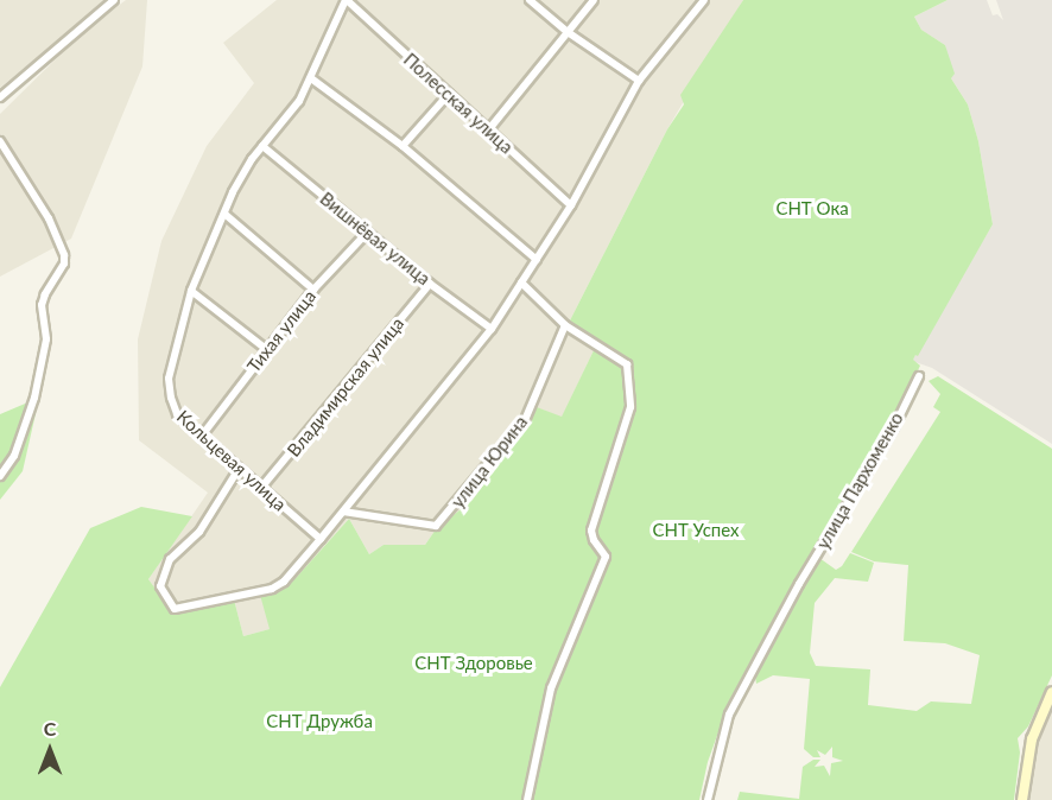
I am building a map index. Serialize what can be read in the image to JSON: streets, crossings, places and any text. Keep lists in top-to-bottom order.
{
  "streets": {
    "street": [
      "Полесская улица",
      "Вишнёвая улица",
      "Тихая улица",
      "Владимирская улица",
      "Кольцевая улица",
      "улица Юрина",
      "улица Пархоменко"
    ]
  },
  "crossings": [
    ["Полесская улица", "Кольцевая улица"],
    ["Вишнёвая улица", "Тихая улица"],
    ["Вишнёвая улица", "Владимирская улица"],
    ["Вишнёвая улица", "Кольцевая улица"],
    ["Тихая улица", "Кольцевая улица"],
    ["Владимирская улица", "Кольцевая улица"]
  ],
  "parks": [
    "СНТ Ока",
    "СНТ Успех",
    "СНТ Здоровье",
    "СНТ Дружба"
  ],
  "north": "top"
}
